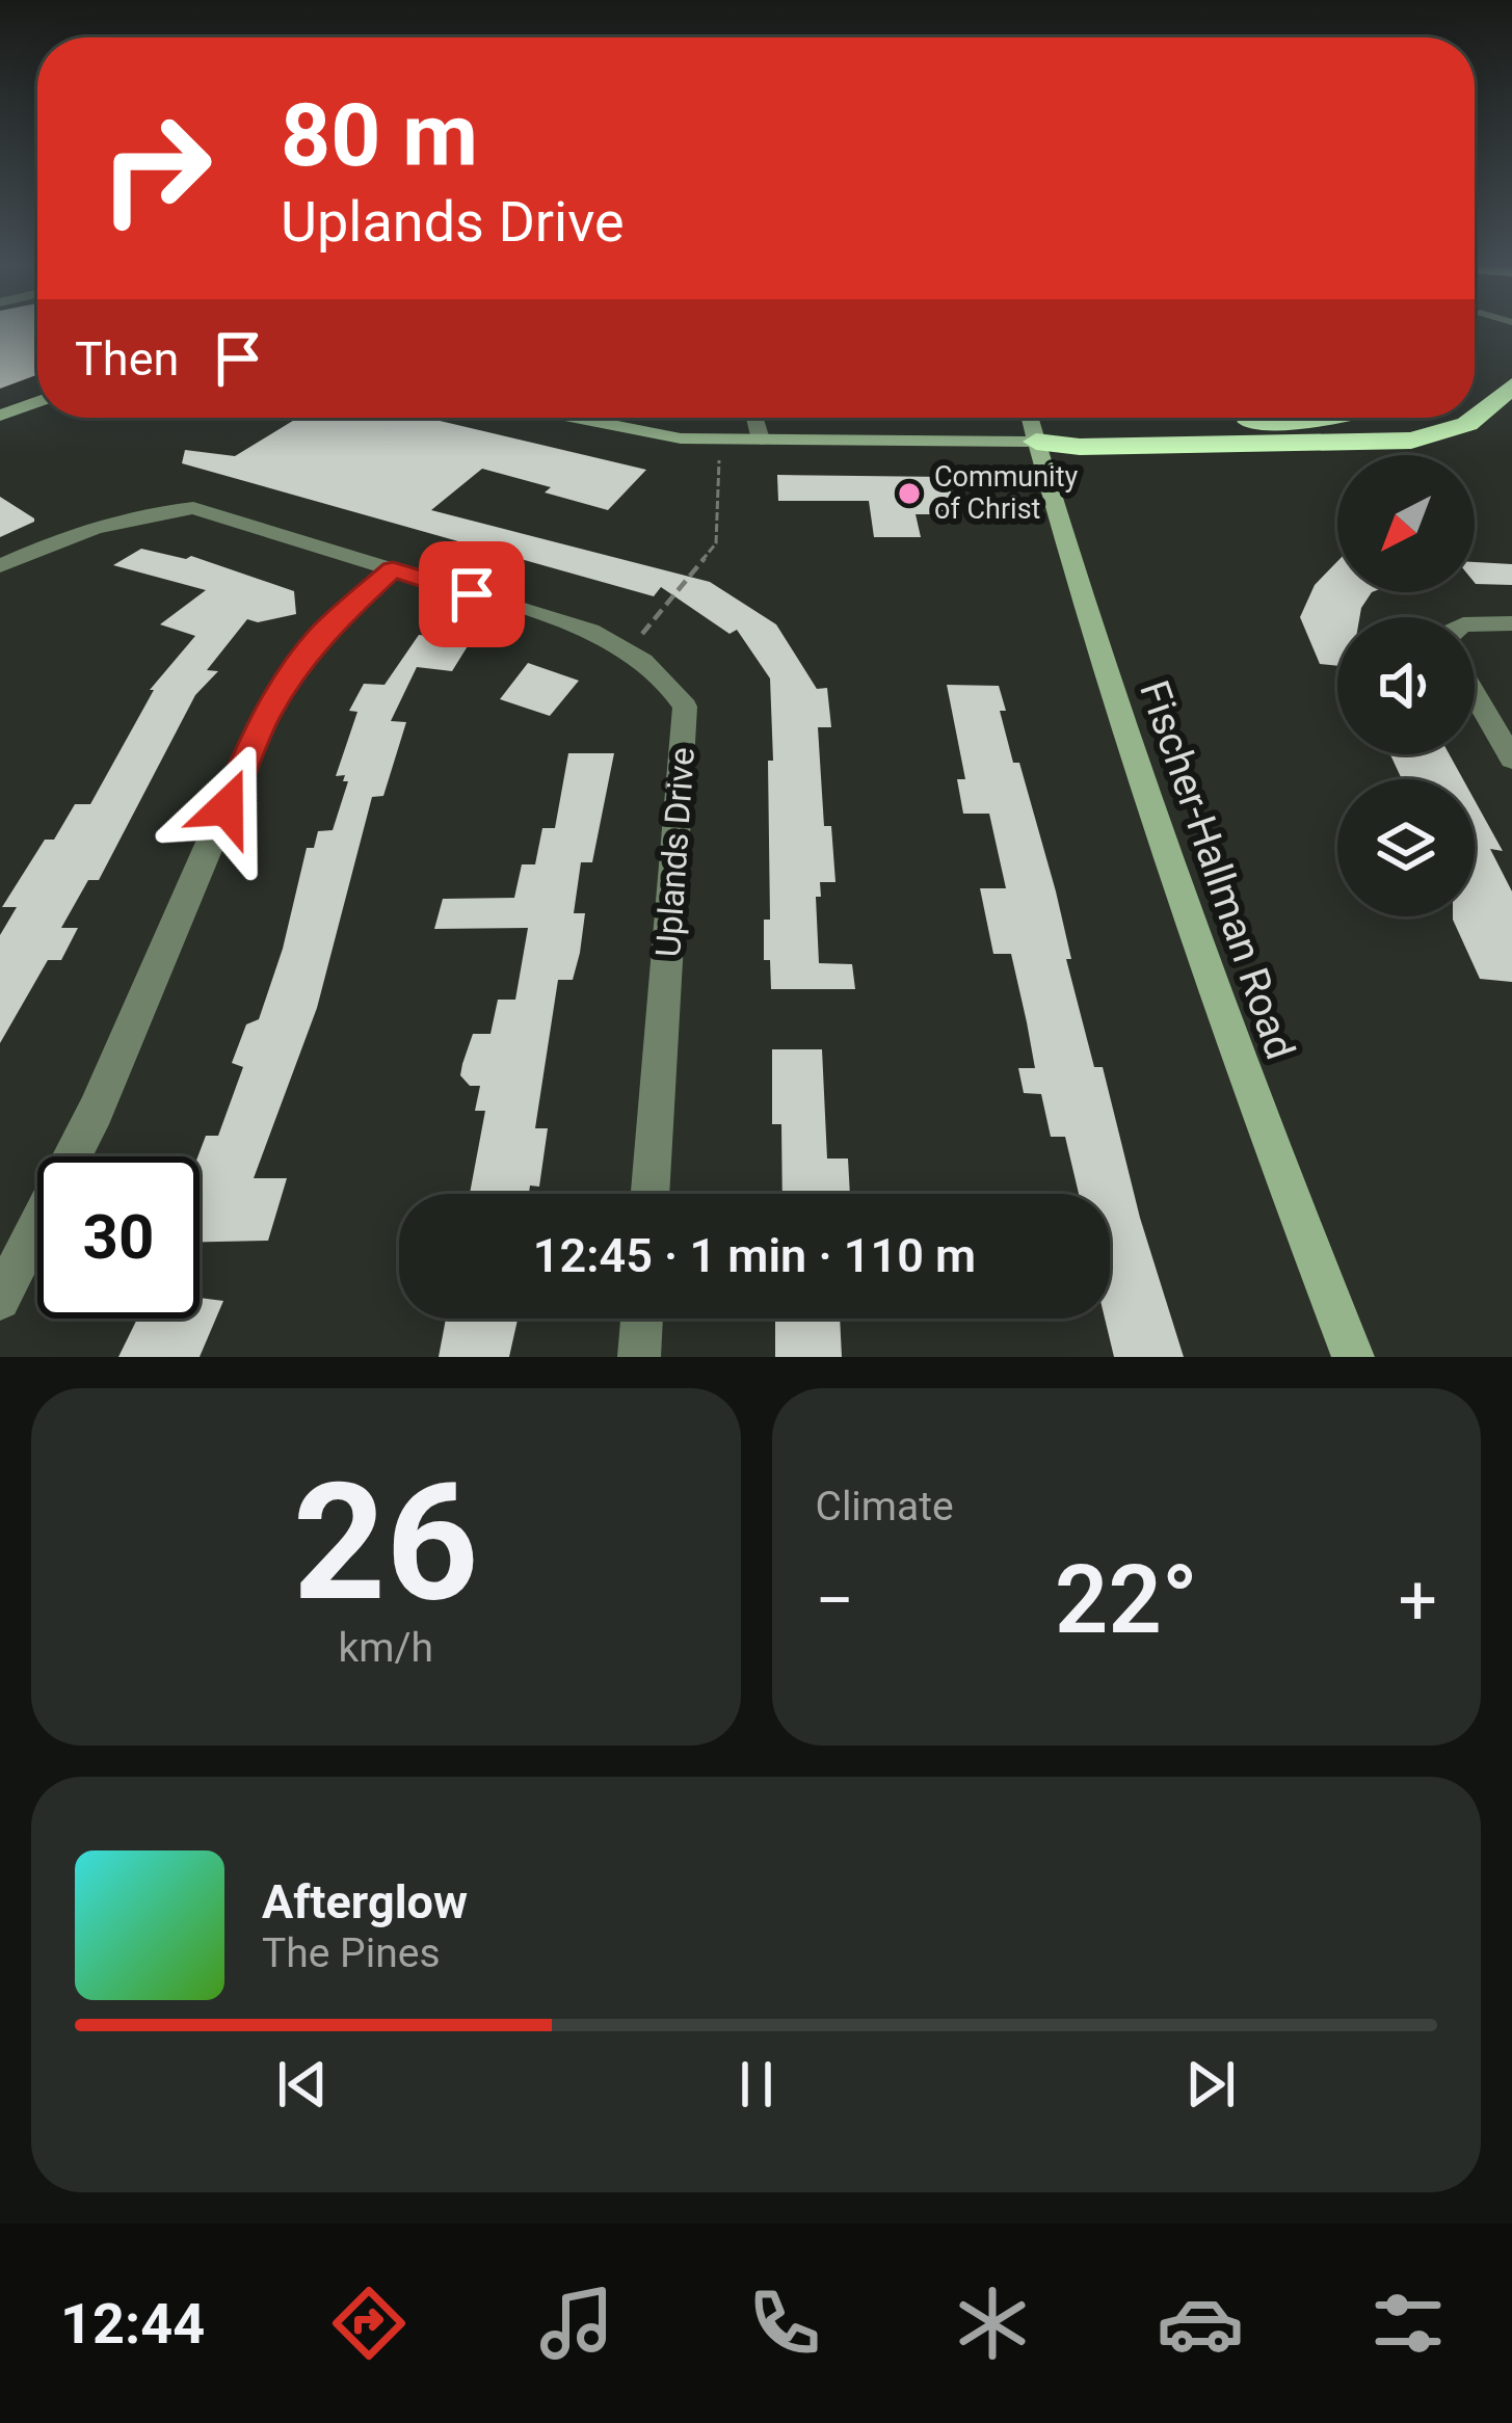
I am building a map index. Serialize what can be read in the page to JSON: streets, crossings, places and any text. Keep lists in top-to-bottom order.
{
  "streets": {
    "main road": ["Fischer-Hallman Road"],
    "street": ["Uplands Drive"]
  },
  "places": ["Community of Christ"],
  "north": "bottom left",
  "page": {
    "turn": ["80 m", "Uplands Drive"],
    "then": "Then",
    "limit": "30",
    "trip": "12:45 · 1 min · 110 m",
    "tile": [
      ["26", "km/h"],
      "Climate"
    ],
    "heat": ["−", "22°", "+"],
    "song": ["Afterglow", "The Pines"],
    "tabs": "12:44"
  }
}
